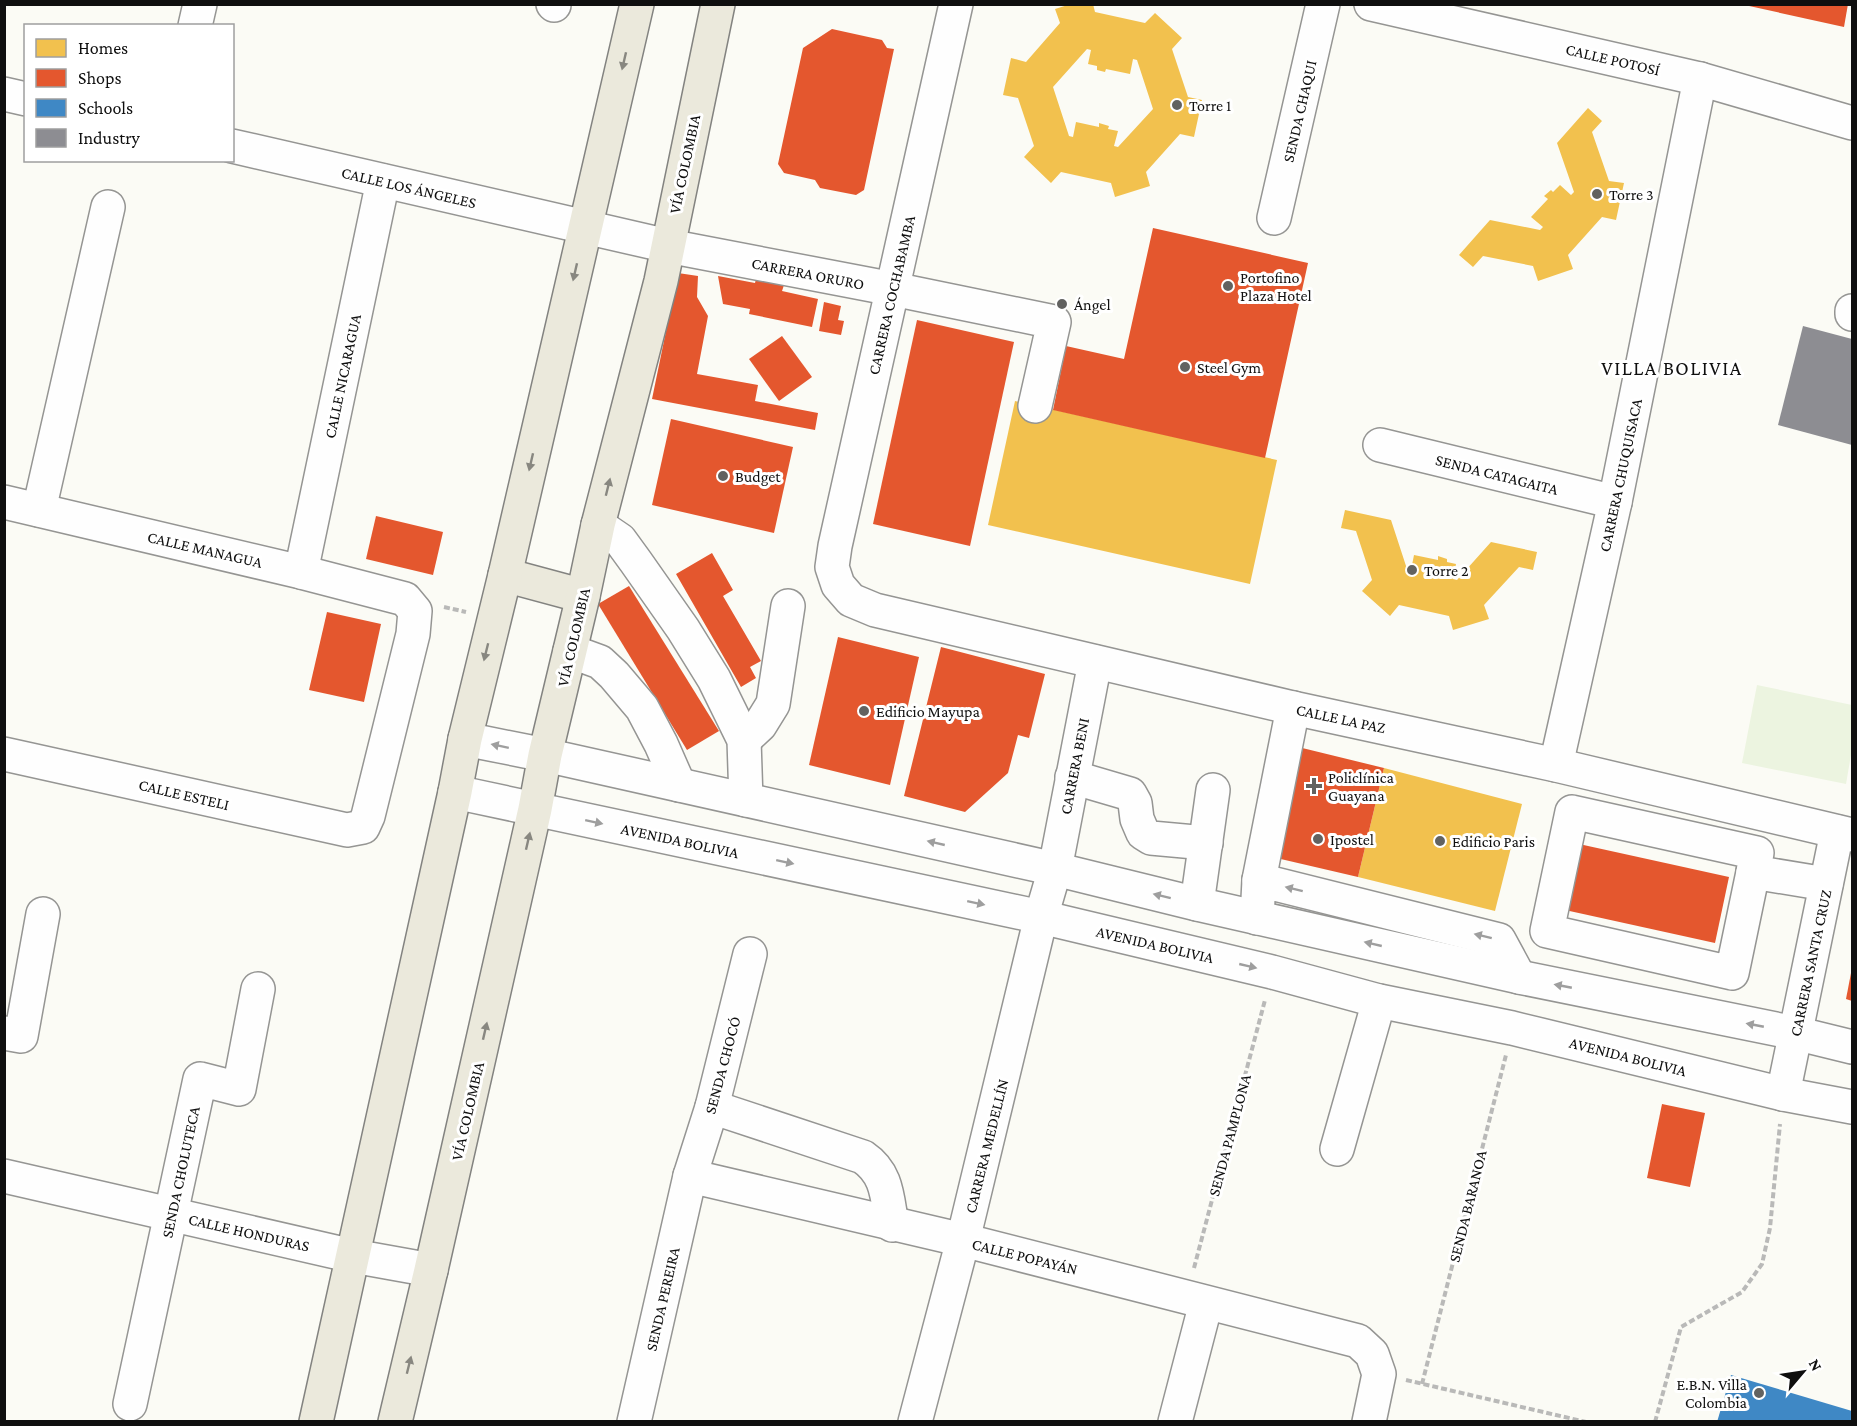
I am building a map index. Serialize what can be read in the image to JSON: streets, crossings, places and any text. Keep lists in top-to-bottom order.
{
  "streets": {
    "main road": ["VÍA COLOMBIA"],
    "street": [
      "CALLE POTOSÍ",
      "SENDA CHAQUI",
      "CALLE LOS ÁNGELES",
      "CARRERA ORURO",
      "CARRERA COCHABAMBA",
      "CALLE NICARAGUA",
      "SENDA CATAGAITA",
      "CARRERA CHUQUISACA",
      "CALLE MANAGUA",
      "CALLE LA PAZ",
      "CARRERA BENI",
      "CALLE ESTELI",
      "AVENIDA BOLIVIA",
      "CARRERA SANTA CRUZ",
      "SENDA CHOCÓ",
      "CARRERA MEDELLÍN",
      "SENDA CHOLUTECA",
      "CALLE HONDURAS",
      "CALLE POPAYÁN",
      "SENDA PEREIRA"
    ],
    "path": ["SENDA PAMPLONA", "SENDA BARANOA"]
  },
  "crossings": [
    ["CALLE POTOSÍ", "CARRERA CHUQUISACA"],
    ["VÍA COLOMBIA", "CALLE LOS ÁNGELES"],
    ["VÍA COLOMBIA", "CARRERA ORURO"],
    ["VÍA COLOMBIA", "AVENIDA BOLIVIA"],
    ["CALLE LOS ÁNGELES", "CARRERA ORURO"],
    ["CALLE LOS ÁNGELES", "CALLE NICARAGUA"],
    ["CARRERA ORURO", "CARRERA COCHABAMBA"],
    ["CARRERA COCHABAMBA", "CALLE LA PAZ"],
    ["CALLE NICARAGUA", "CALLE MANAGUA"],
    ["SENDA CATAGAITA", "CARRERA CHUQUISACA"],
    ["CARRERA CHUQUISACA", "CALLE LA PAZ"],
    ["CALLE MANAGUA", "CALLE ESTELI"],
    ["CALLE LA PAZ", "CARRERA BENI"],
    ["CALLE LA PAZ", "CARRERA SANTA CRUZ"],
    ["CARRERA BENI", "CARRERA MEDELLÍN"],
    ["AVENIDA BOLIVIA", "CARRERA SANTA CRUZ"],
    ["AVENIDA BOLIVIA", "SENDA PAMPLONA"],
    ["AVENIDA BOLIVIA", "CARRERA MEDELLÍN"],
    ["AVENIDA BOLIVIA", "SENDA BARANOA"],
    ["SENDA CHOCÓ", "CALLE POPAYÁN"],
    ["SENDA CHOCÓ", "SENDA PEREIRA"],
    ["SENDA PAMPLONA", "CALLE POPAYÁN"],
    ["CARRERA MEDELLÍN", "CALLE POPAYÁN"],
    ["SENDA CHOLUTECA", "CALLE HONDURAS"],
    ["CALLE POPAYÁN", "SENDA PEREIRA"]
  ],
  "districts": ["VILLA BOLIVIA"],
  "places": {
    "other": [
      "Torre 1",
      "Torre 3",
      "Portofino Plaza Hotel",
      "Ángel",
      "Steel Gym",
      "Budget",
      "Torre 2",
      "Edificio Mayupa",
      "Ipostel",
      "Edificio Paris",
      "E.B.N. Villa Colombia"
    ],
    "health": ["Policlínica Guayana"]
  },
  "legend": [
    "Homes",
    "Shops",
    "Schools",
    "Industry"
  ],
  "north": "top right"
}
